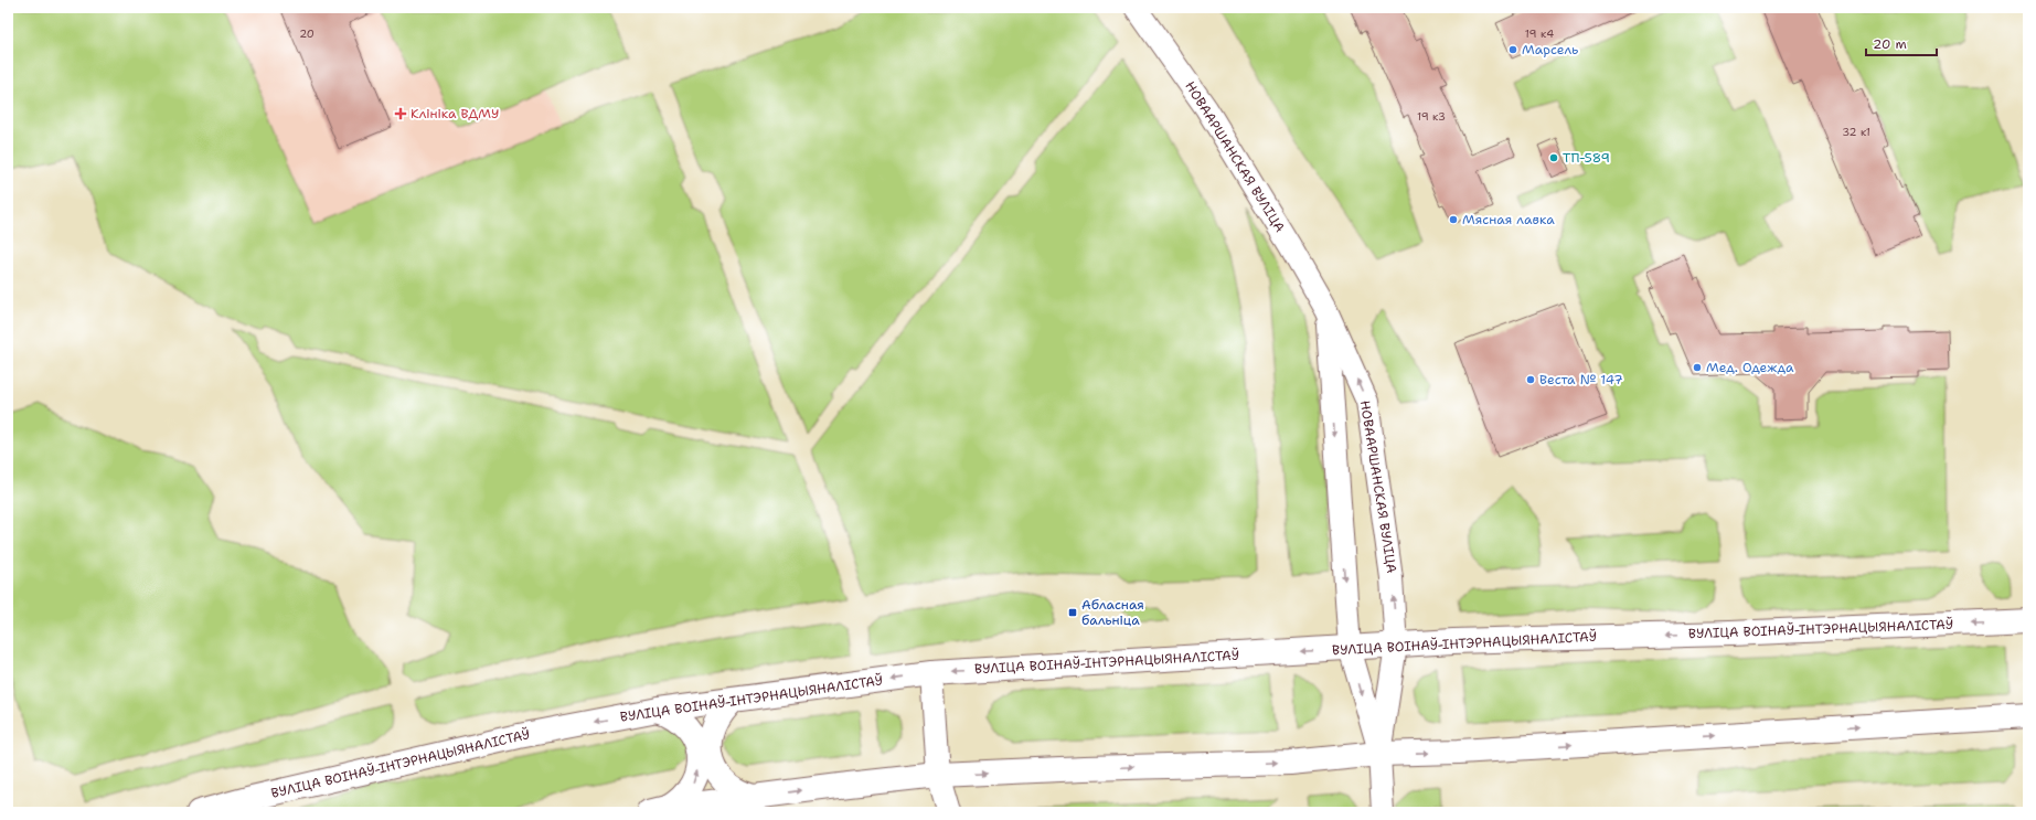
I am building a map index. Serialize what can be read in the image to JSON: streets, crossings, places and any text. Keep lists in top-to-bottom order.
{
  "streets": {
    "main road": ["ВУЛІЦА ВОІНАЎ-ІНТЭРНАЦЫЯНАЛІСТАЎ"],
    "street": ["НОВААРШАНСКАЯ ВУЛІЦА"]
  },
  "crossings": [
    ["НОВААРШАНСКАЯ ВУЛІЦА", "ВУЛІЦА ВОІНАЎ-ІНТЭРНАЦЫЯНАЛІСТАЎ"]
  ],
  "places": {
    "other": [
      "Марсель",
      "ТП-589",
      "Мясная лавка",
      "Мед. Одежда",
      "Веста № 147"
    ],
    "health": ["Клініка ВДМУ"],
    "transit": ["Абласная бальніца"]
  },
  "house_numbers": [
    "20",
    "19 к4",
    "19 к3",
    "32 к1"
  ],
  "scale_bar": "20 m"
}
